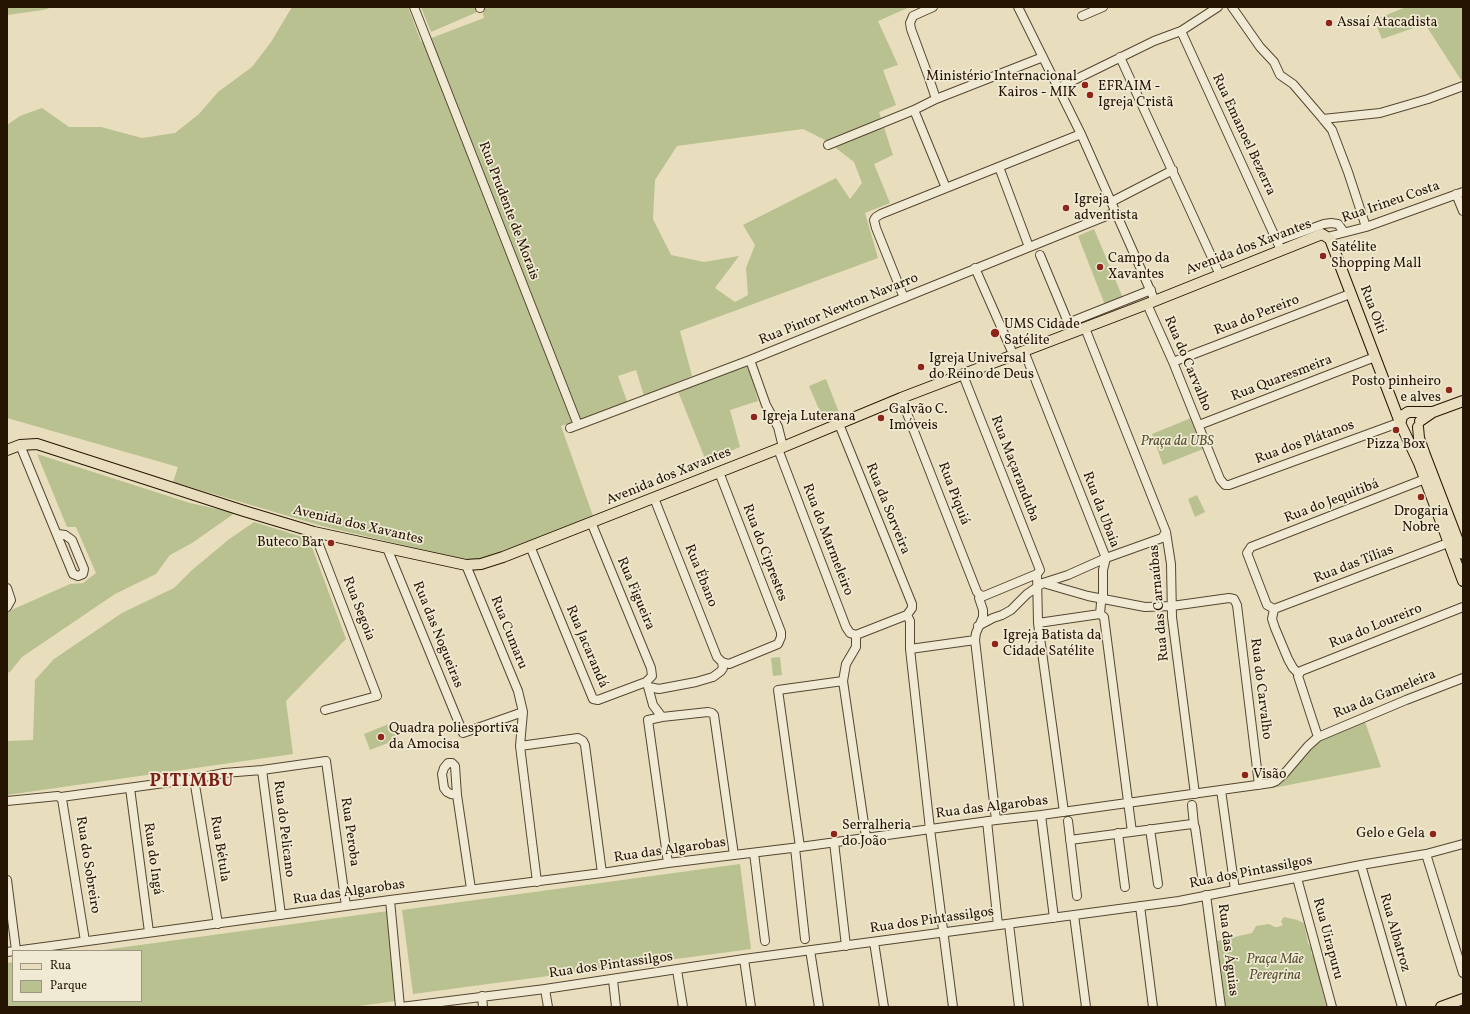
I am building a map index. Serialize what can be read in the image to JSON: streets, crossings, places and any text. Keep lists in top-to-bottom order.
{
  "streets": {
    "main road": ["Avenida dos Xavantes", "Rua Oiti"],
    "street": [
      "Rua Emanoel Bezerra",
      "Rua Irineu Costa",
      "Rua Prudente de Morais",
      "Rua Pintor Newton Navarro",
      "Rua do Pereiro",
      "Rua do Carvalho",
      "Rua Quaresmeira",
      "Rua dos Plátanos",
      "Rua Maçaranduba",
      "Rua Piquiá",
      "Rua do Jequitibá",
      "Rua da Sorveira",
      "Rua da Ubaia",
      "Rua do Marmeleiro",
      "Rua do Ciprestes",
      "Rua das Tílias",
      "Rua Ébano",
      "Rua Figueira",
      "Rua das Carnaúbas",
      "Rua Segoia",
      "Rua do Loureiro",
      "Rua Cumaru",
      "Rua das Nogueiras",
      "Rua Jacarandá",
      "Rua da Gameleira",
      "Rua das Algarobas",
      "Rua do Pelicano",
      "Rua Peroba",
      "Rua Bétula",
      "Rua do Ingá",
      "Rua do Sobreiro",
      "Rua dos Pintassilgos",
      "Rua Albatroz",
      "Rua Uirapuru",
      "Rua das Águias"
    ]
  },
  "crossings": [
    ["Rua Emanoel Bezerra", "Avenida dos Xavantes"],
    ["Rua Irineu Costa", "Avenida dos Xavantes"],
    ["Rua Irineu Costa", "Rua Oiti"],
    ["Rua Prudente de Morais", "Rua Pintor Newton Navarro"],
    ["Avenida dos Xavantes", "Rua Oiti"],
    ["Avenida dos Xavantes", "Rua do Carvalho"],
    ["Avenida dos Xavantes", "Rua Maçaranduba"],
    ["Avenida dos Xavantes", "Rua Piquiá"],
    ["Avenida dos Xavantes", "Rua da Sorveira"],
    ["Avenida dos Xavantes", "Rua da Ubaia"],
    ["Avenida dos Xavantes", "Rua do Marmeleiro"],
    ["Avenida dos Xavantes", "Rua do Ciprestes"],
    ["Avenida dos Xavantes", "Rua Ébano"],
    ["Avenida dos Xavantes", "Rua Figueira"],
    ["Avenida dos Xavantes", "Rua das Carnaúbas"],
    ["Avenida dos Xavantes", "Rua Segoia"],
    ["Avenida dos Xavantes", "Rua Cumaru"],
    ["Avenida dos Xavantes", "Rua das Nogueiras"],
    ["Avenida dos Xavantes", "Rua Jacarandá"],
    ["Rua Pintor Newton Navarro", "Rua do Carvalho"],
    ["Rua Pintor Newton Navarro", "Rua do Marmeleiro"],
    ["Rua Oiti", "Rua do Pereiro"],
    ["Rua Oiti", "Rua Quaresmeira"],
    ["Rua Oiti", "Rua dos Plátanos"],
    ["Rua Oiti", "Rua do Jequitibá"],
    ["Rua Oiti", "Rua das Tílias"],
    ["Rua do Pereiro", "Rua do Carvalho"],
    ["Rua do Carvalho", "Rua Quaresmeira"],
    ["Rua do Carvalho", "Rua dos Plátanos"],
    ["Rua do Carvalho", "Rua das Carnaúbas"],
    ["Rua do Carvalho", "Rua das Algarobas"],
    ["Rua do Jequitibá", "Rua das Tílias"],
    ["Rua da Ubaia", "Rua das Algarobas"],
    ["Rua do Ciprestes", "Rua Ébano"],
    ["Rua Figueira", "Rua Jacarandá"],
    ["Rua das Carnaúbas", "Rua das Algarobas"],
    ["Rua Cumaru", "Rua das Nogueiras"],
    ["Rua da Gameleira", "Rua das Algarobas"],
    ["Rua das Algarobas", "Rua do Pelicano"],
    ["Rua das Algarobas", "Rua Peroba"],
    ["Rua das Algarobas", "Rua Bétula"],
    ["Rua das Algarobas", "Rua do Ingá"],
    ["Rua das Algarobas", "Rua do Sobreiro"],
    ["Rua do Pelicano", "Rua Peroba"],
    ["Rua dos Pintassilgos", "Rua Albatroz"],
    ["Rua dos Pintassilgos", "Rua Uirapuru"],
    ["Rua dos Pintassilgos", "Rua das Águias"]
  ],
  "districts": ["PITIMBU"],
  "parks": ["Praça da UBS", "Praça Mãe Peregrina"],
  "places": [
    "Assaí Atacadista",
    "Ministério Internacional Kairos - MIK",
    "EFRAIM - Igreja Cristã",
    "Igreja adventista",
    "Satélite Shopping Mall",
    "Campo da Xavantes",
    "UMS Cidade Satélite",
    "Igreja Universal do Reino de Deus",
    "Posto pinheiro e alves",
    "Igreja Luterana",
    "Galvão C. Imóveis",
    "Pizza Box",
    "Drogaria Nobre",
    "Buteco Bar",
    "Igreja Batista da Cidade Satélite",
    "Quadra poliesportiva da Amocisa",
    "Visão",
    "Serralheria do João",
    "Gelo e Gela"
  ],
  "legend": ["Rua", "Parque"]
}
